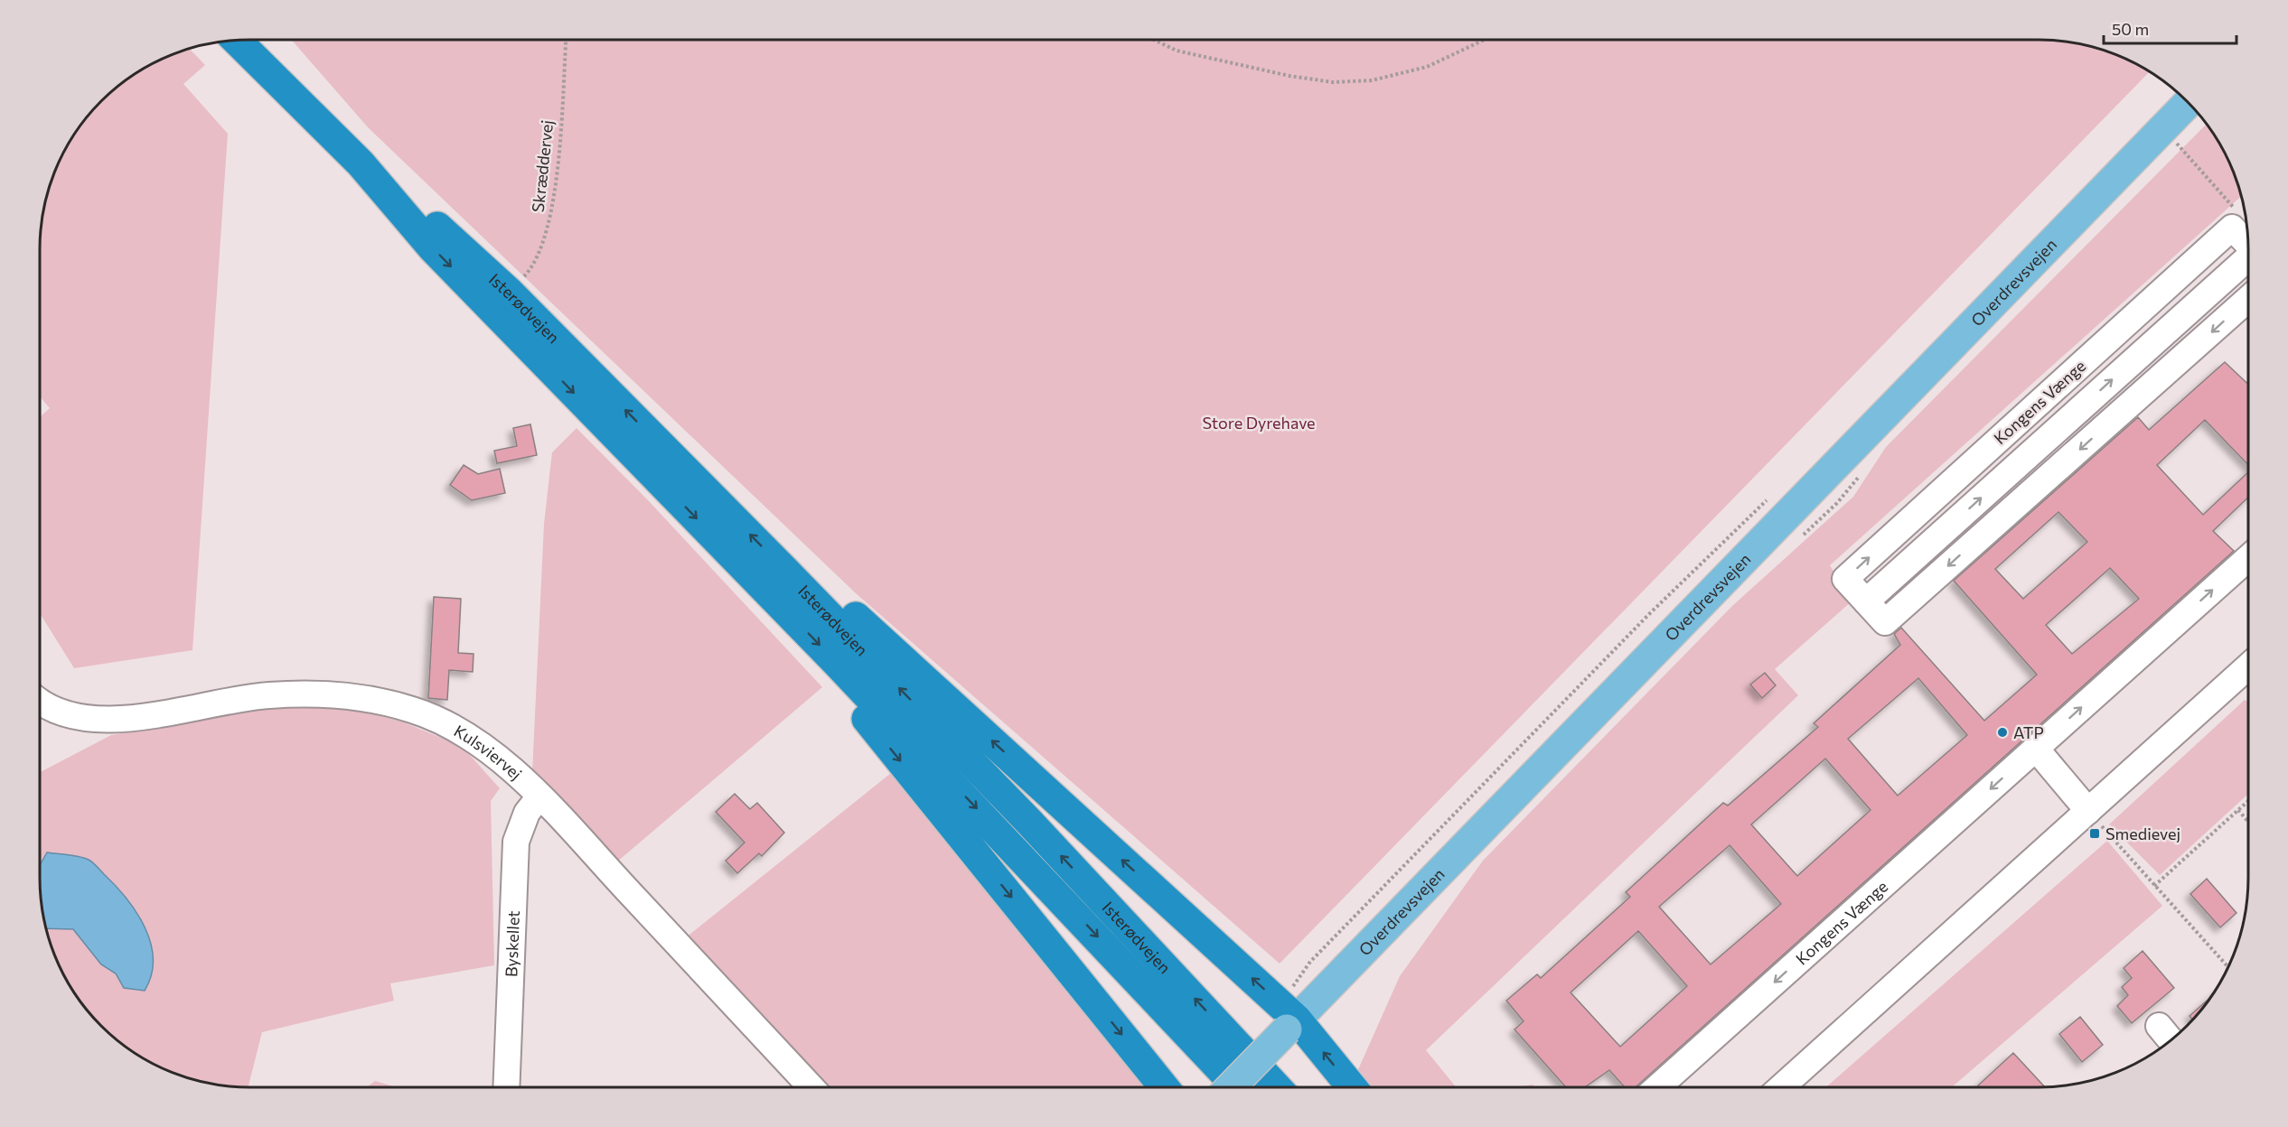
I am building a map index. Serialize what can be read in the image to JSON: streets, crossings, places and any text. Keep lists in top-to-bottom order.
{
  "streets": {
    "highway": ["Isterødvejen"],
    "main road": ["Overdrevsvejen"],
    "street": ["Kongens Vænge", "Kulsviervej", "Byskellet"],
    "path": ["Skræddervej"]
  },
  "crossings": [
    ["Skræddervej", "Isterødvejen"],
    ["Kulsviervej", "Byskellet"]
  ],
  "parks": ["Store Dyrehave"],
  "places": {
    "other": ["ATP"],
    "transit": ["Smedievej"]
  },
  "scale_bar": "50 m"
}
